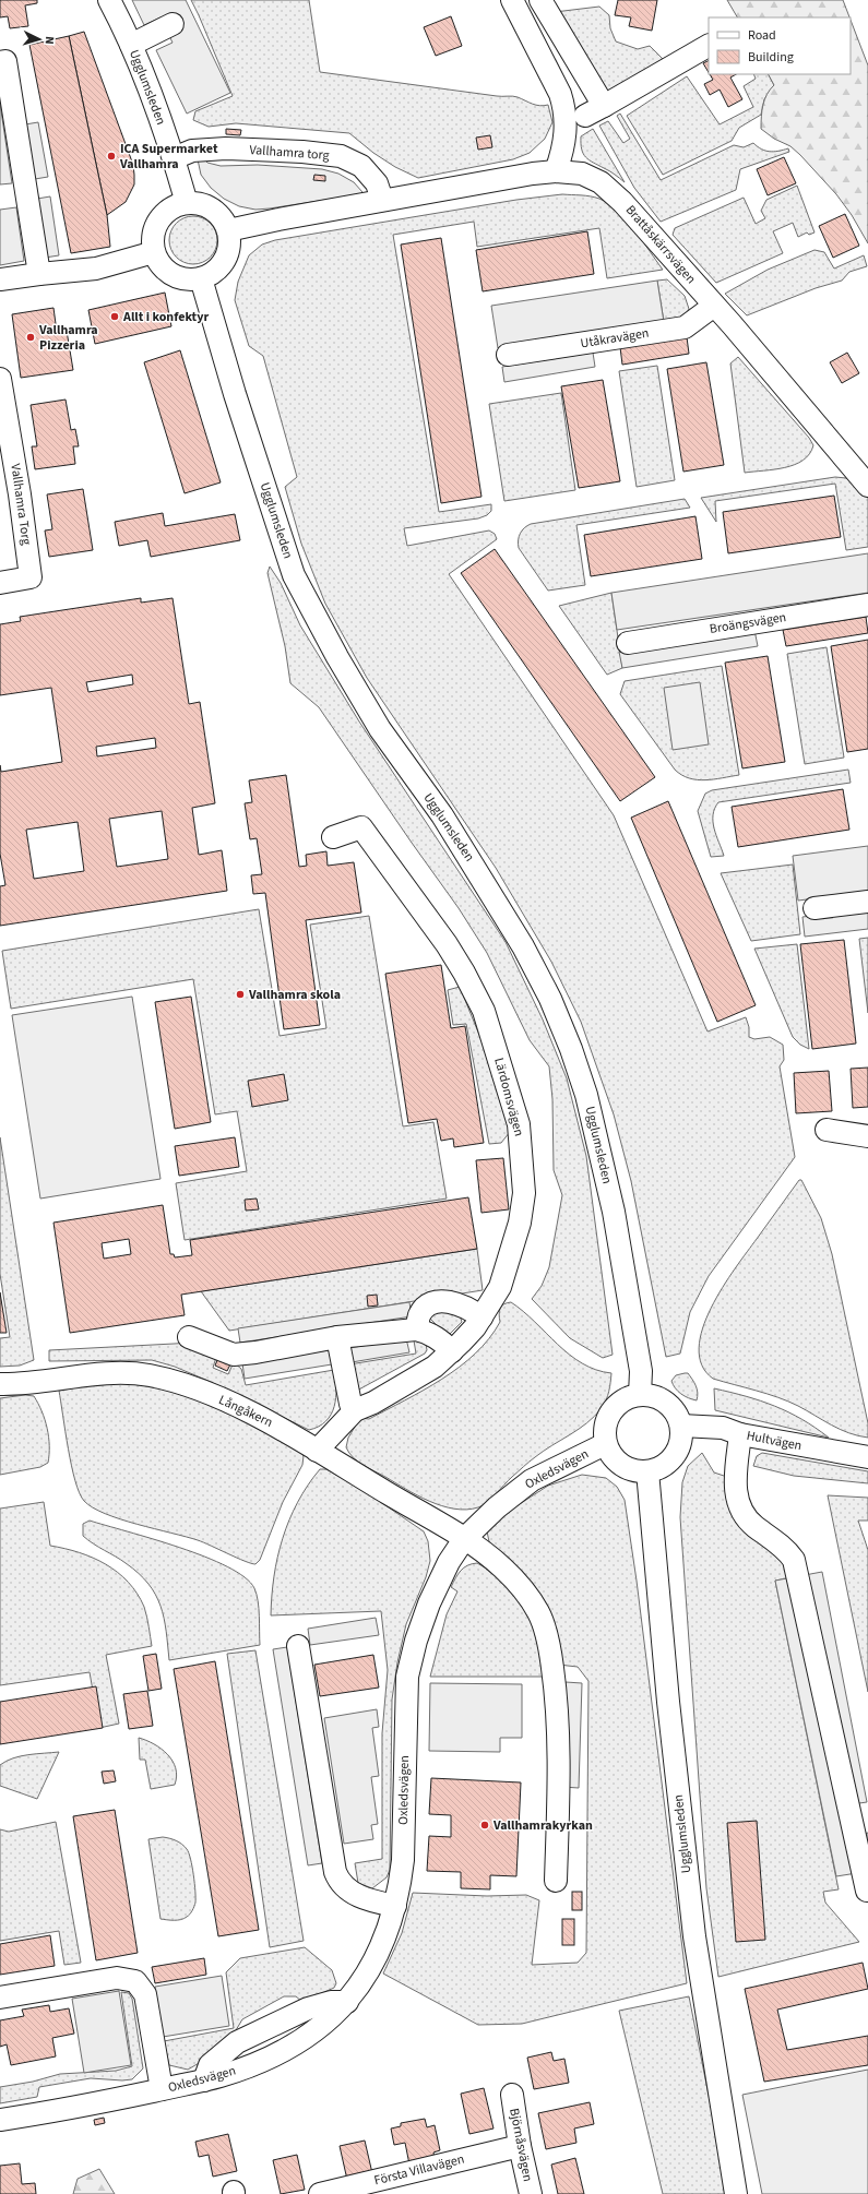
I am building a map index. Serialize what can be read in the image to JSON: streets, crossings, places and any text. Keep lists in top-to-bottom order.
{
  "streets": {
    "street": [
      "Ugglumsleden",
      "Vallhamra torg",
      "Brattåskärrsvägen",
      "Utåkravägen",
      "Vallhamra Torg",
      "Broängsvägen",
      "Lärdomsvägen",
      "Långåkern",
      "Hultvägen",
      "Oxledsvägen",
      "Björnåsvägen",
      "Första Villavägen"
    ]
  },
  "crossings": [
    ["Ugglumsleden", "Vallhamra torg"],
    ["Ugglumsleden", "Hultvägen"],
    ["Ugglumsleden", "Oxledsvägen"],
    ["Brattåskärrsvägen", "Utåkravägen"],
    ["Lärdomsvägen", "Långåkern"],
    ["Långåkern", "Oxledsvägen"],
    ["Hultvägen", "Oxledsvägen"],
    ["Björnåsvägen", "Första Villavägen"]
  ],
  "places": [
    "ICA Supermarket Vallhamra",
    "Allt i konfektyr",
    "Vallhamra Pizzeria",
    "Vallhamra skola",
    "Vallhamrakyrkan"
  ],
  "legend": ["Road", "Building"],
  "north": "right"
}
